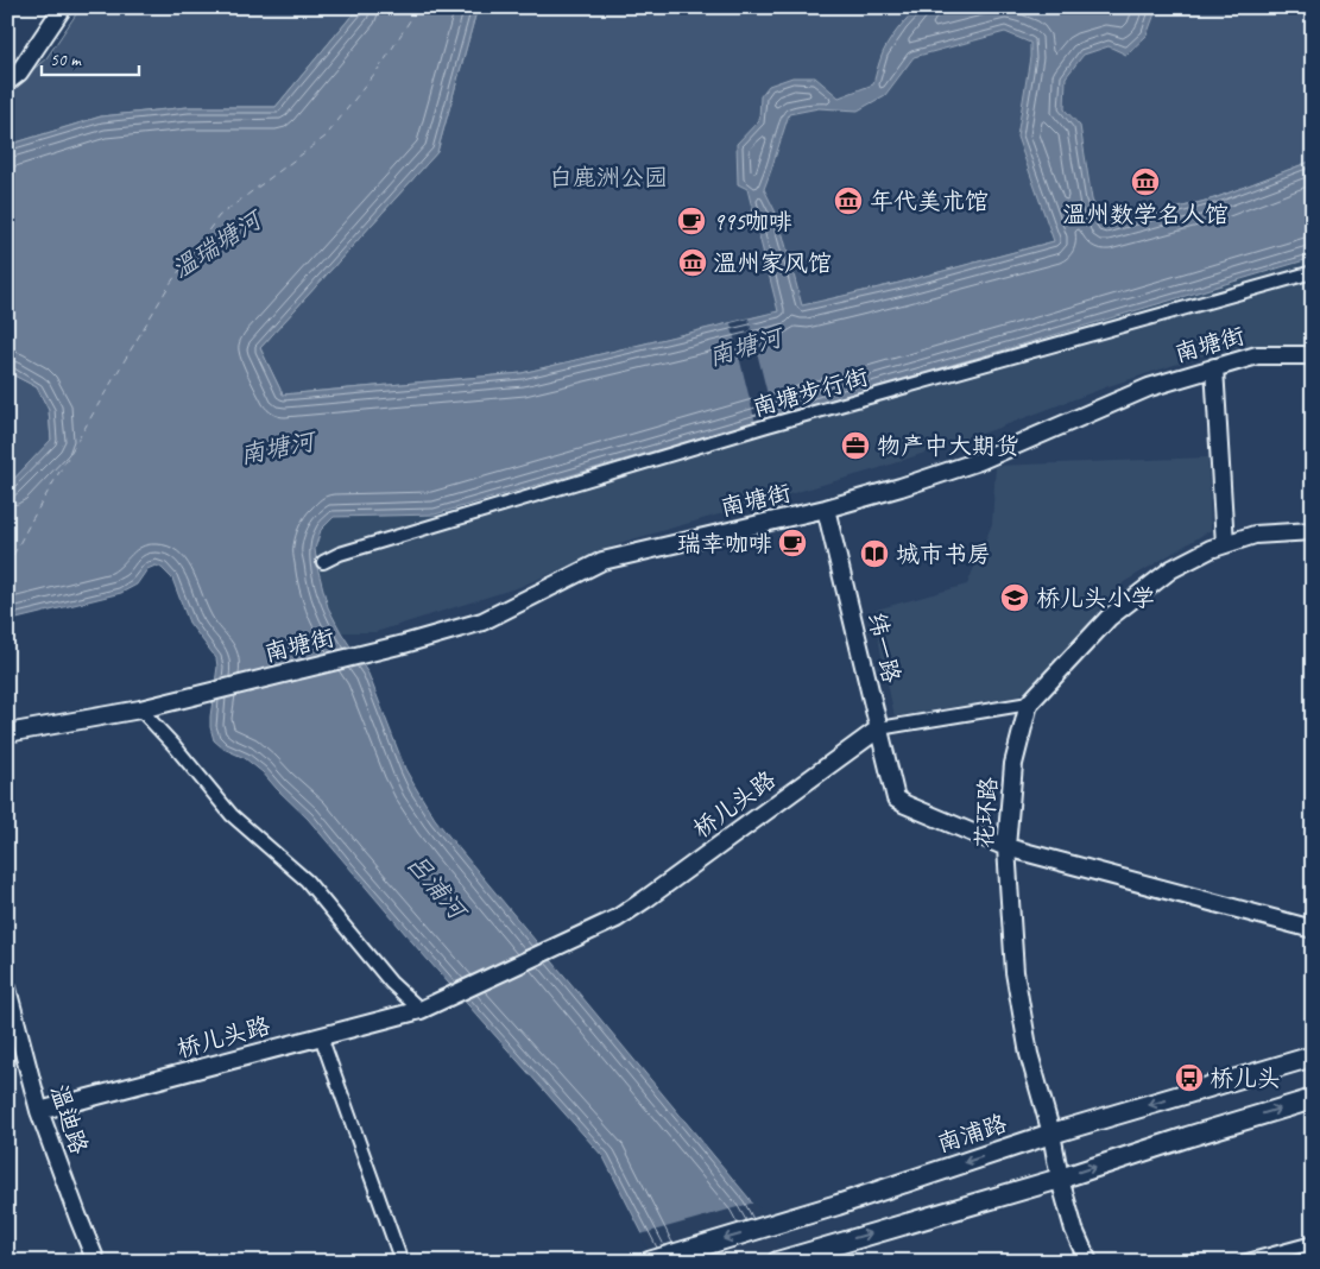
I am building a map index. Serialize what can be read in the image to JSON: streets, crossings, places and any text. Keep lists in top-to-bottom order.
{
  "streets": {
    "main road": ["南浦路"],
    "street": [
      "南塘街",
      "南塘步行街",
      "纬一路",
      "桥儿头路",
      "花环路",
      "温迪路"
    ]
  },
  "crossings": [
    ["南塘街", "纬一路"],
    ["纬一路", "桥儿头路"],
    ["纬一路", "花环路"],
    ["桥儿头路", "温迪路"],
    ["花环路", "南浦路"]
  ],
  "water": ["温瑞塘河", "南塘河", "吕浦河"],
  "parks": ["白鹿洲公园"],
  "places": {
    "museum": ["温州数学名人馆", "年代美术馆", "温州家风馆"],
    "cafe": ["995咖啡", "瑞幸咖啡"],
    "office": ["物产中大期货"],
    "library": ["城市书房"],
    "school or university": ["桥儿头小学"],
    "bus stop": ["桥儿头"]
  },
  "scale_bar": "50 m"
}
